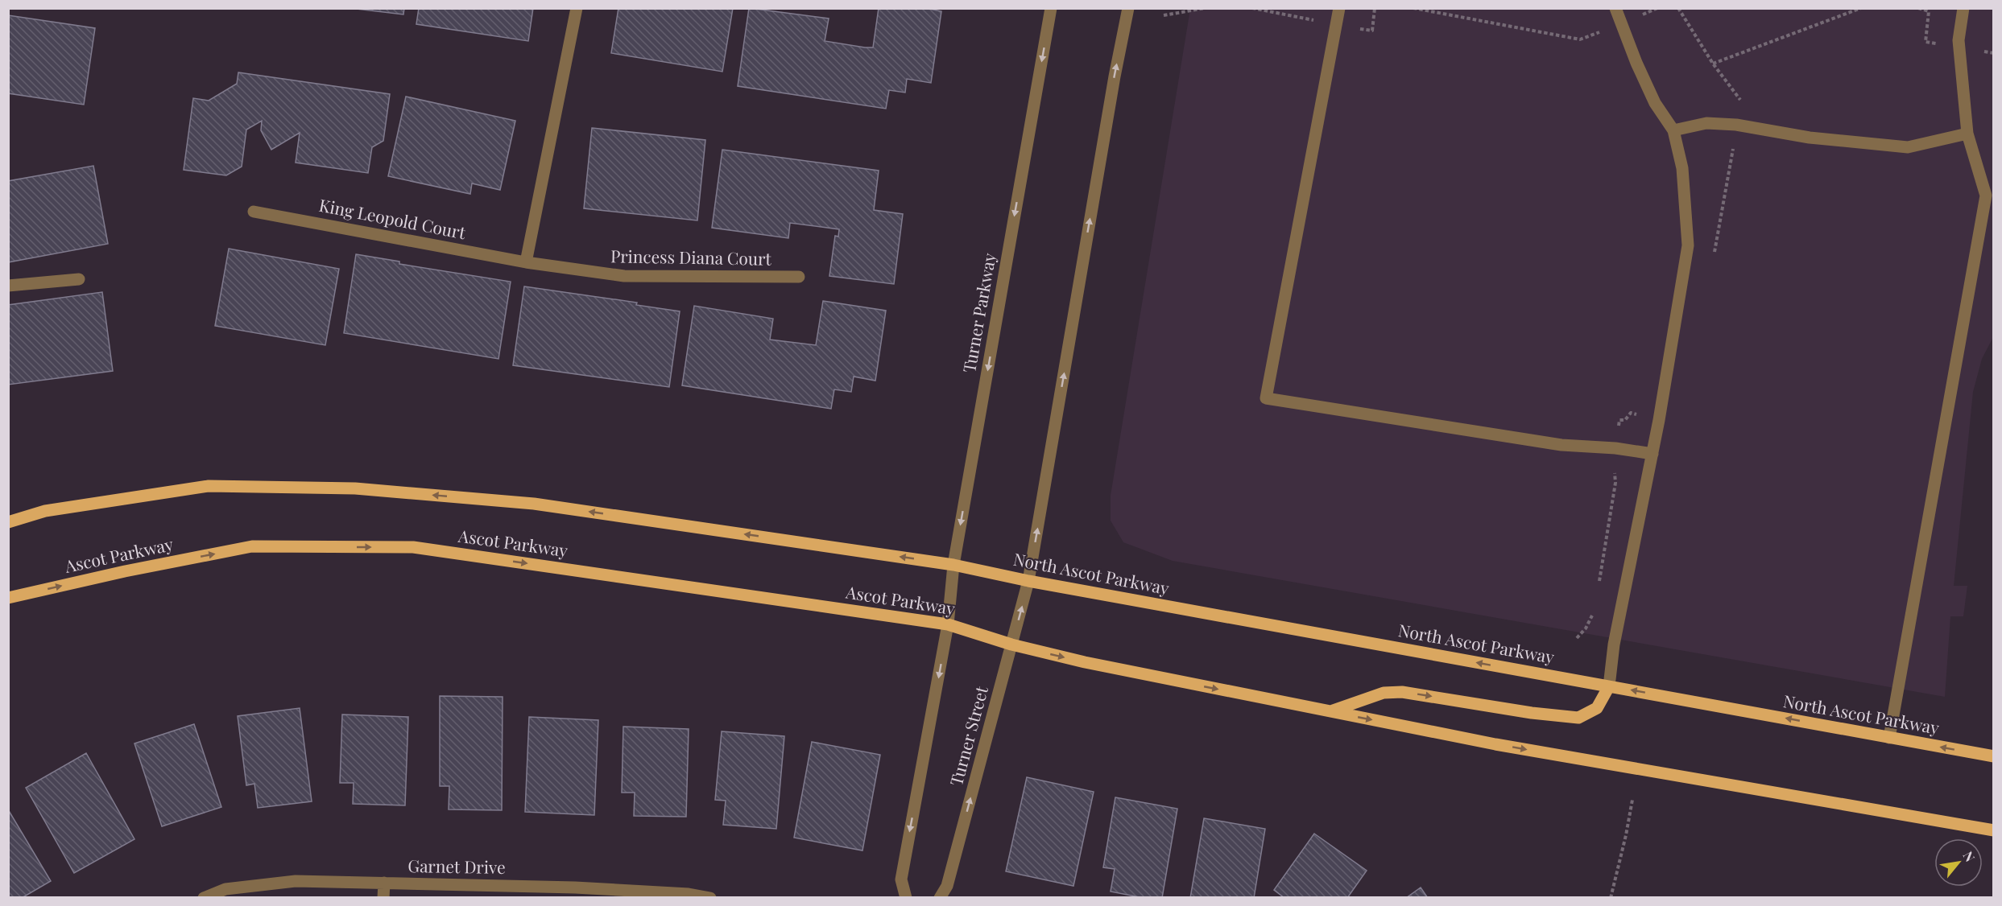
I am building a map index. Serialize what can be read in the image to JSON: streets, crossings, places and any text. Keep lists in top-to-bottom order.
{
  "streets": {
    "main road": ["Ascot Parkway", "North Ascot Parkway"],
    "street": [
      "King Leopold Court",
      "Princess Diana Court",
      "Turner Parkway",
      "Turner Street",
      "Garnet Drive"
    ]
  },
  "crossings": [
    ["King Leopold Court", "Princess Diana Court"],
    ["Turner Parkway", "Ascot Parkway"],
    ["Turner Parkway", "North Ascot Parkway"],
    ["Ascot Parkway", "Turner Street"],
    ["North Ascot Parkway", "Turner Street"]
  ],
  "north": "top right"
}
